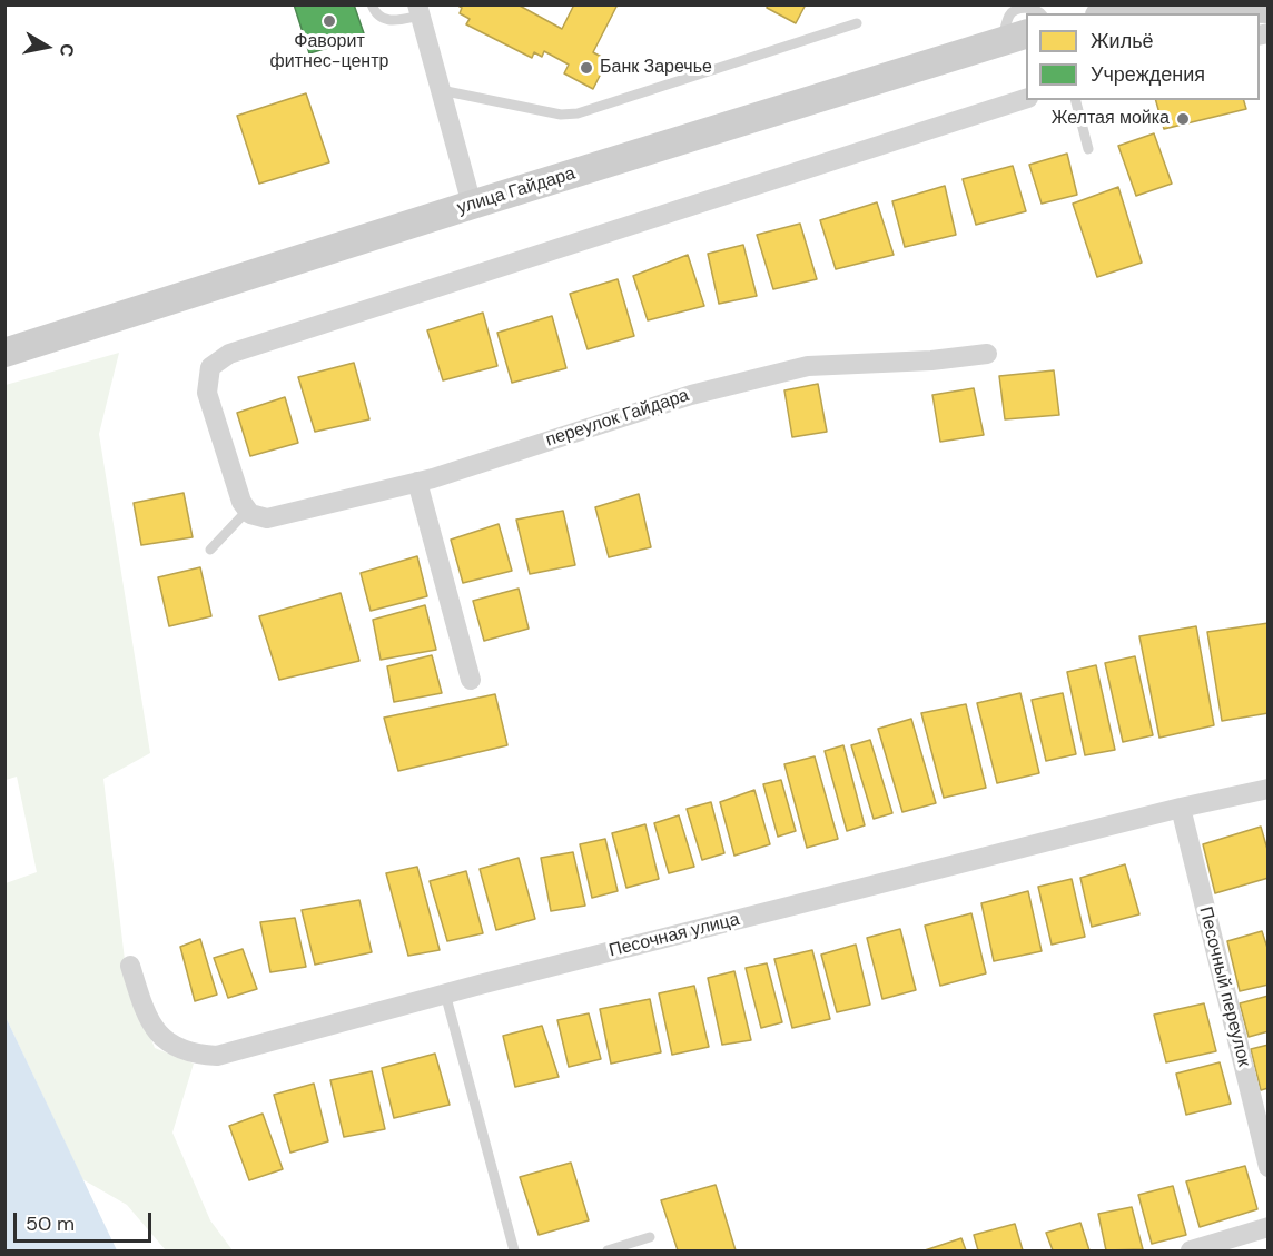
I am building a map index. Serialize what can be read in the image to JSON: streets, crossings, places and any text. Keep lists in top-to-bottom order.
{
  "streets": {
    "main road": ["улица Гайдара"],
    "street": ["переулок Гайдара", "Песочная улица", "Песочный переулок"]
  },
  "crossings": [
    ["Песочная улица", "Песочный переулок"]
  ],
  "places": ["Фаворит фитнес-центр", "Банк Заречье", "Желтая мойка"],
  "legend": ["Жильё", "Учреждения"],
  "scale_bar": "50 m",
  "north": "right"
}
